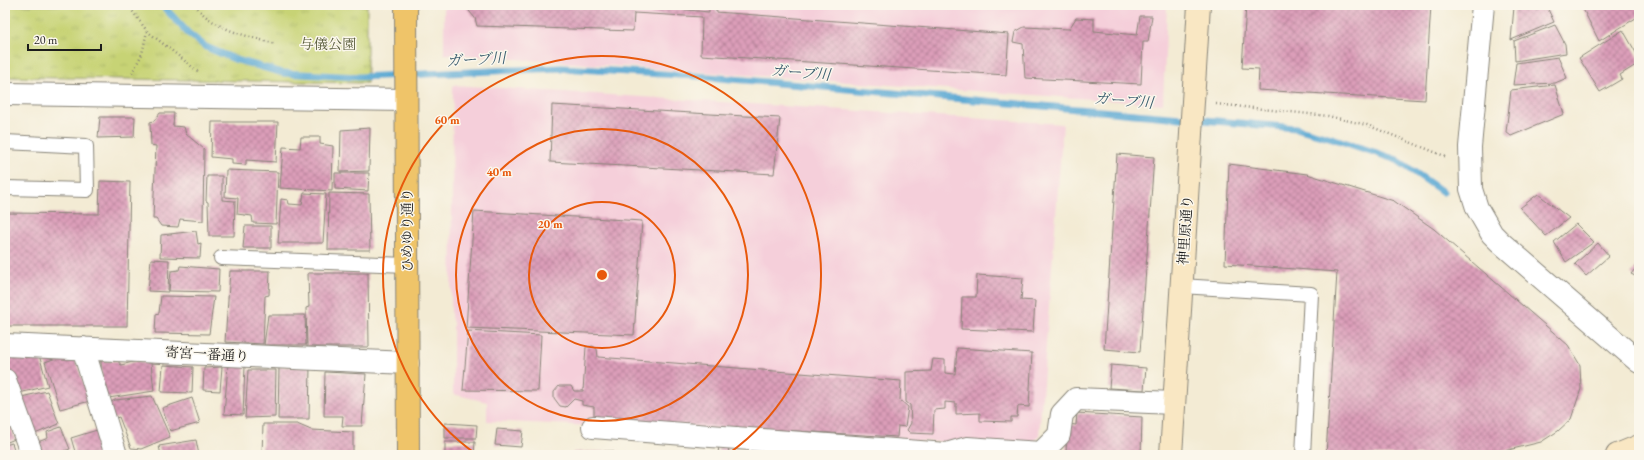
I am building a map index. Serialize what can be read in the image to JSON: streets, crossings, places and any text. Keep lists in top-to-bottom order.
{
  "streets": {
    "highway": ["ひめゆり通り"],
    "street": ["神里原通り", "寄宮一番通り"]
  },
  "crossings": [
    ["ひめゆり通り", "寄宮一番通り"]
  ],
  "water": ["ガーブ川"],
  "parks": ["与儀公園"],
  "scale_bar": "20 m",
  "rings": ["60 m", "40 m", "20 m"]
}
